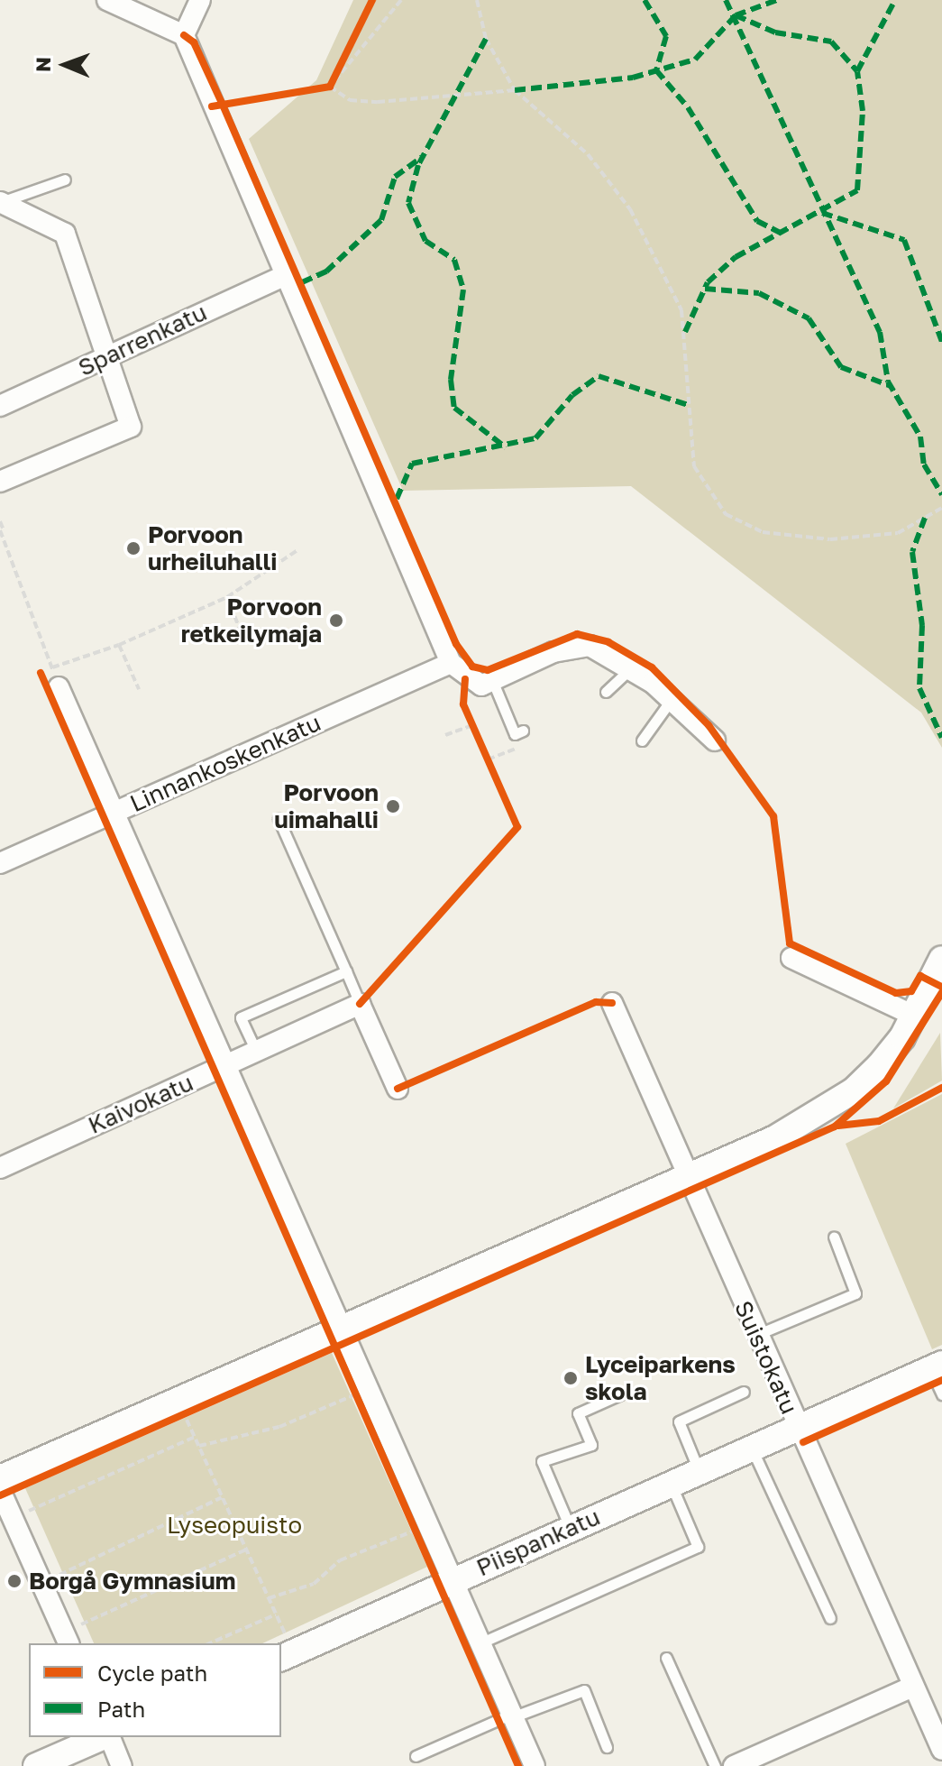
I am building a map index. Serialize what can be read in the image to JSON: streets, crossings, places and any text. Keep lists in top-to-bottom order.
{
  "streets": {
    "street": [
      "Sparrenkatu",
      "Linnankoskenkatu",
      "Kaivokatu",
      "Suistokatu",
      "Piispankatu"
    ]
  },
  "crossings": [
    ["Suistokatu", "Piispankatu"]
  ],
  "parks": ["Lyseopuisto"],
  "places": [
    "Porvoon urheiluhalli",
    "Porvoon retkeilymaja",
    "Porvoon uimahalli",
    "Lyceiparkens skola",
    "Borgå Gymnasium"
  ],
  "legend": ["Cycle path", "Path"],
  "north": "left"
}
